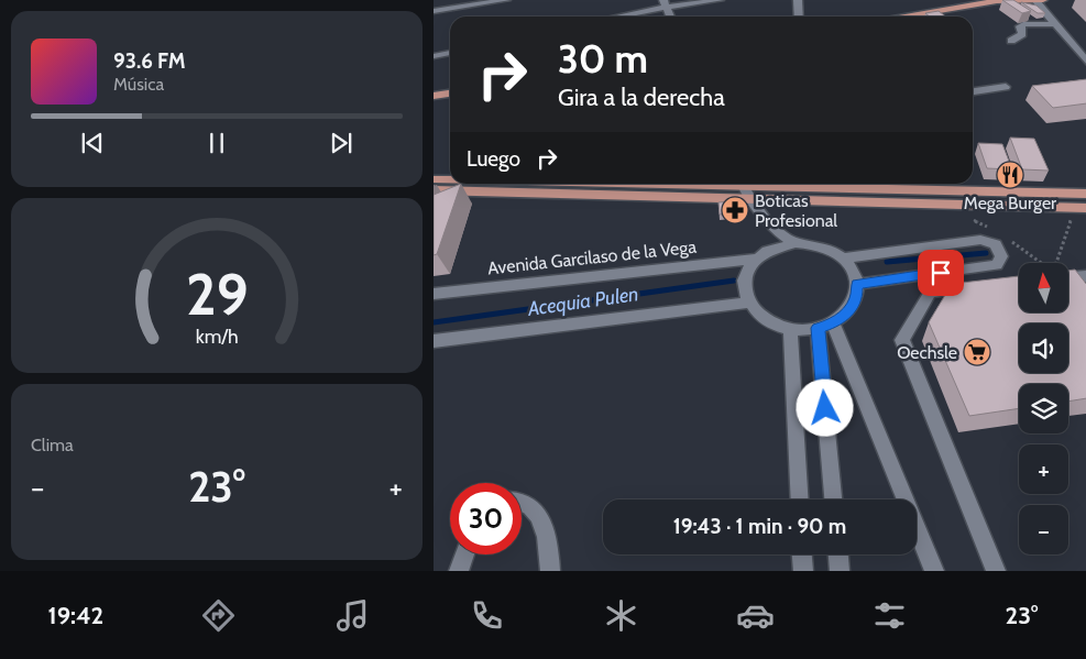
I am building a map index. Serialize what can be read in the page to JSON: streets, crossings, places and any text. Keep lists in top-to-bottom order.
{
  "streets": {
    "street": ["Avenida Garcilaso de la Vega"]
  },
  "water": ["Acequia Pulen"],
  "places": {
    "restaurant": ["Mega Burger"],
    "pharmacy": ["Boticas Profesional"],
    "supermarket": ["Oechsle"]
  },
  "north": "top",
  "page": {
    "turn": ["30 m", "Gira a la derecha"],
    "song": ["93.6 FM", "Música"],
    "then": "Luego",
    "map_buttons": ["+", "−"],
    "tile": "Clima",
    "heat": ["−", "23°", "+"],
    "limit": "30",
    "trip": "19:43 · 1 min · 90 m",
    "tabs": ["19:42", "23°"],
    "gauge": ["29", "km/h"]
  }
}
